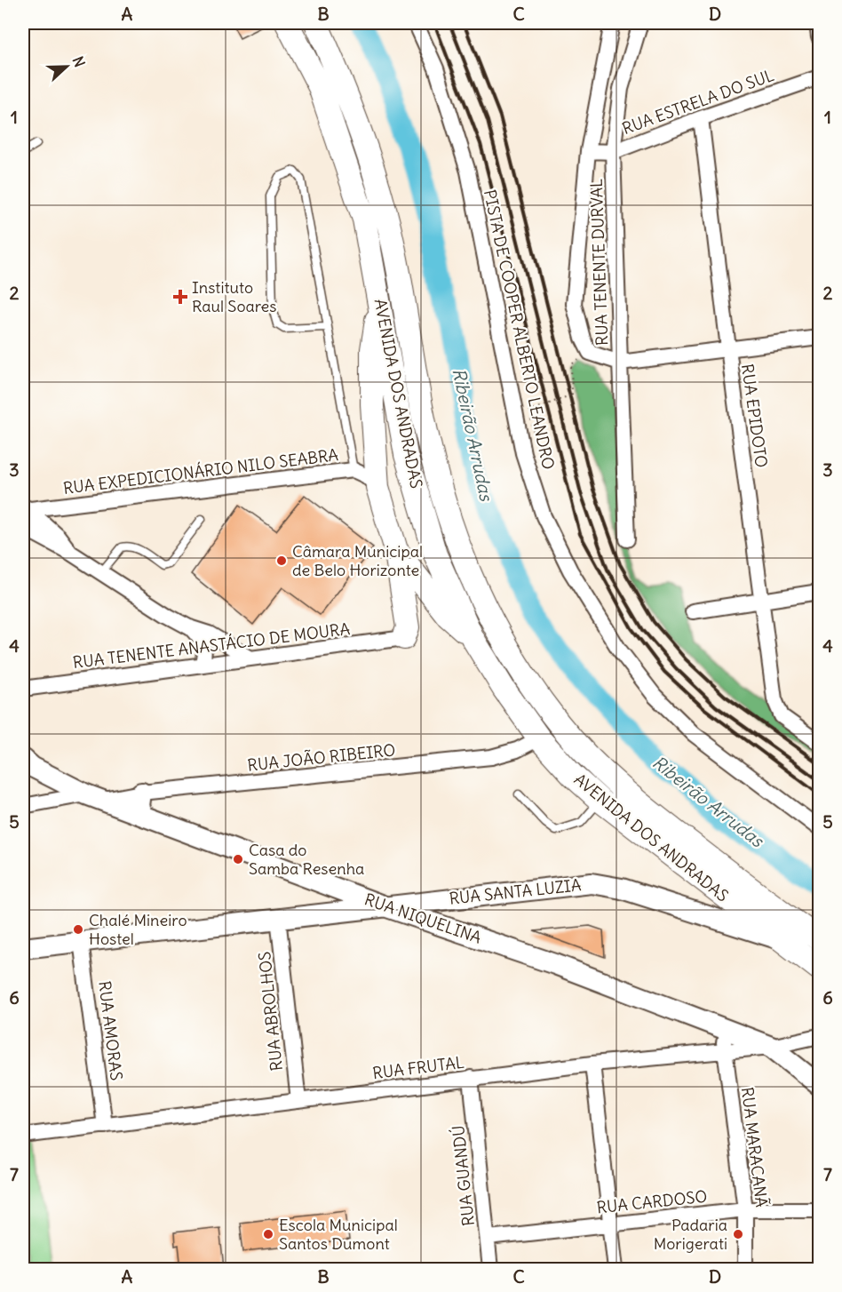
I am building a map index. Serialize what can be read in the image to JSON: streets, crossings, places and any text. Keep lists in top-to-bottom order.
{
  "streets": {
    "main road": ["AVENIDA DOS ANDRADAS"],
    "street": [
      "RUA ESTRELA DO SUL",
      "RUA TENENTE DURVAL",
      "PISTA DE COOPER ALBERTO LEANDRO",
      "RUA EPIDOTO",
      "RUA EXPEDICIONÁRIO NILO SEABRA",
      "RUA TENENTE ANASTÁCIO DE MOURA",
      "RUA JOÃO RIBEIRO",
      "RUA SANTA LUZIA",
      "RUA NIQUELINA",
      "RUA ABROLHOS",
      "RUA AMORAS",
      "RUA FRUTAL",
      "RUA MARACANÃ",
      "RUA GUANDÚ",
      "RUA CARDOSO"
    ]
  },
  "crossings": [
    ["RUA ESTRELA DO SUL", "RUA TENENTE DURVAL"],
    ["RUA ESTRELA DO SUL", "RUA EPIDOTO"],
    ["RUA TENENTE DURVAL", "RUA EPIDOTO"],
    ["AVENIDA DOS ANDRADAS", "RUA JOÃO RIBEIRO"],
    ["AVENIDA DOS ANDRADAS", "RUA SANTA LUZIA"],
    ["RUA JOÃO RIBEIRO", "RUA NIQUELINA"],
    ["RUA SANTA LUZIA", "RUA NIQUELINA"],
    ["RUA SANTA LUZIA", "RUA ABROLHOS"],
    ["RUA SANTA LUZIA", "RUA AMORAS"],
    ["RUA NIQUELINA", "RUA FRUTAL"],
    ["RUA NIQUELINA", "RUA MARACANÃ"],
    ["RUA ABROLHOS", "RUA FRUTAL"],
    ["RUA AMORAS", "RUA FRUTAL"],
    ["RUA FRUTAL", "RUA MARACANÃ"],
    ["RUA FRUTAL", "RUA GUANDÚ"],
    ["RUA MARACANÃ", "RUA CARDOSO"],
    ["RUA GUANDÚ", "RUA CARDOSO"]
  ],
  "water": ["Ribeirão Arrudas"],
  "places": {
    "health": ["Instituto Raul Soares"],
    "other": [
      "Câmara Municipal de Belo Horizonte",
      "Casa do Samba Resenha",
      "Chalé Mineiro Hostel",
      "Escola Municipal Santos Dumont",
      "Padaria Morigerati"
    ]
  },
  "north": "right",
  "grid": {
    "columns": [
      "A",
      "B",
      "C",
      "D"
    ],
    "rows": [
      "1",
      "2",
      "3",
      "4",
      "5",
      "6",
      "7"
    ]
  }
}
